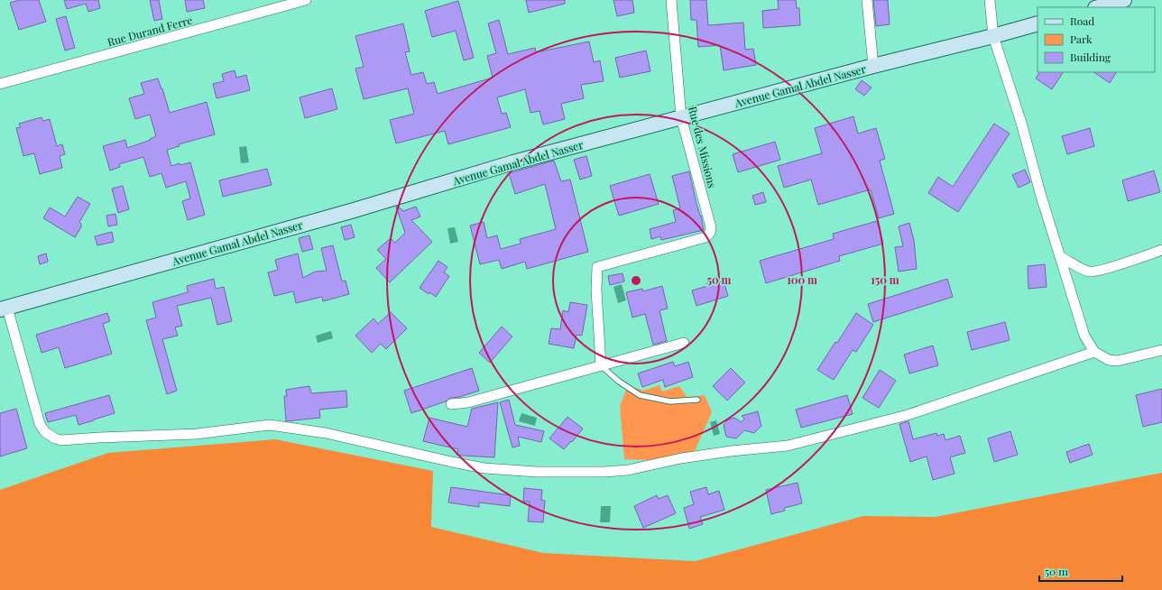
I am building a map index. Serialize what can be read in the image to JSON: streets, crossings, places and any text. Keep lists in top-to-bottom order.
{
  "streets": {
    "street": ["Rue Durand Ferre", "Avenue Gamal Abdel Nasser", "Rue des Missions"]
  },
  "crossings": [
    ["Avenue Gamal Abdel Nasser", "Rue des Missions"]
  ],
  "legend": ["Road", "Park", "Building"],
  "scale_bar": "50 m",
  "rings": ["50 m", "100 m", "150 m"]
}
